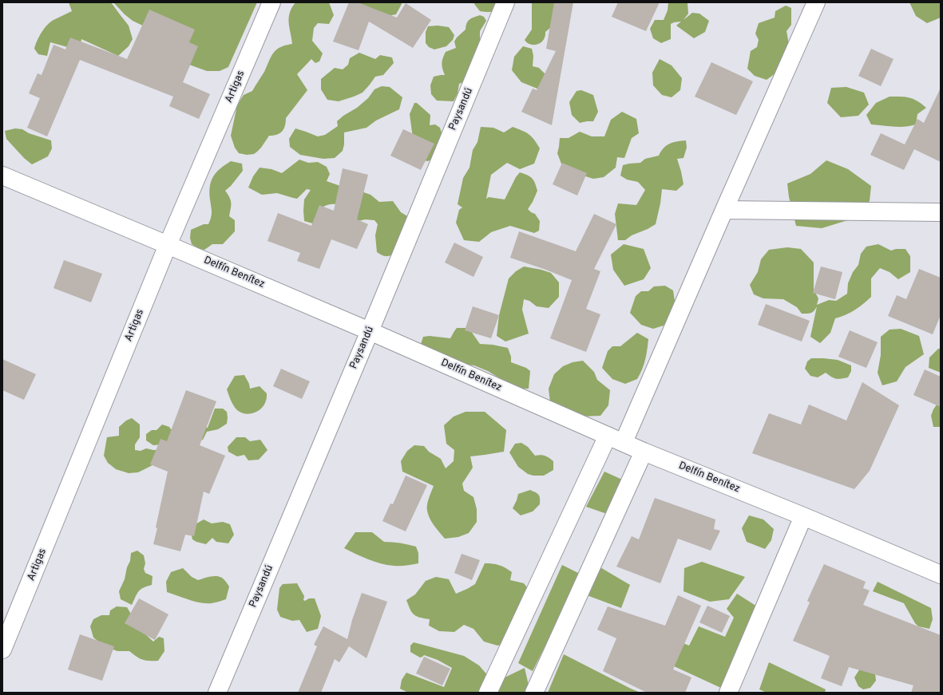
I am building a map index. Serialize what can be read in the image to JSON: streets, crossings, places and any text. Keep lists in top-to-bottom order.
{
  "streets": {
    "street": ["Artigas", "Paysandú", "Delfín Benítez"]
  },
  "crossings": [
    ["Artigas", "Delfín Benítez"],
    ["Paysandú", "Delfín Benítez"]
  ]
}
